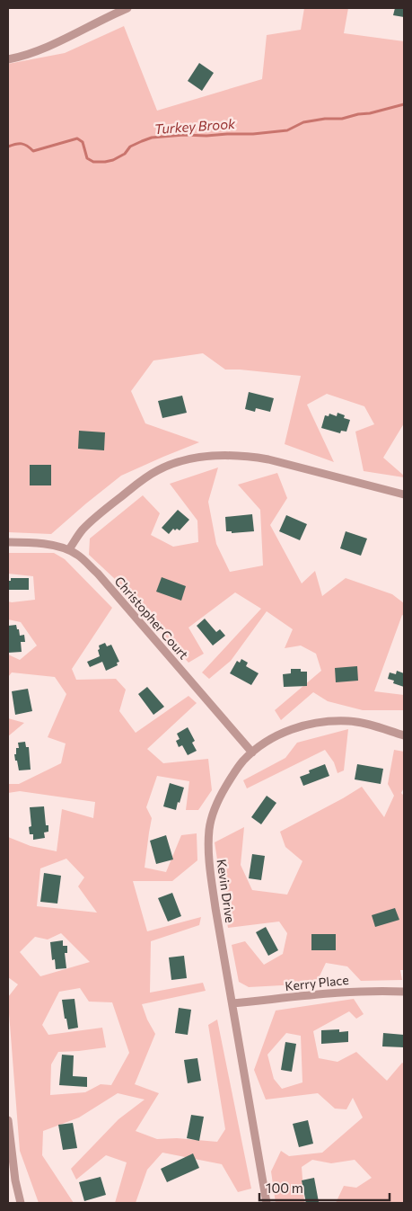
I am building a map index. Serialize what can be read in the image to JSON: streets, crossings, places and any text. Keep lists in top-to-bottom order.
{
  "streets": {
    "street": ["Christopher Court", "Kevin Drive", "Kerry Place"]
  },
  "crossings": [
    ["Christopher Court", "Kevin Drive"],
    ["Kevin Drive", "Kerry Place"]
  ],
  "water": ["Turkey Brook"],
  "scale_bar": "100 m"
}
